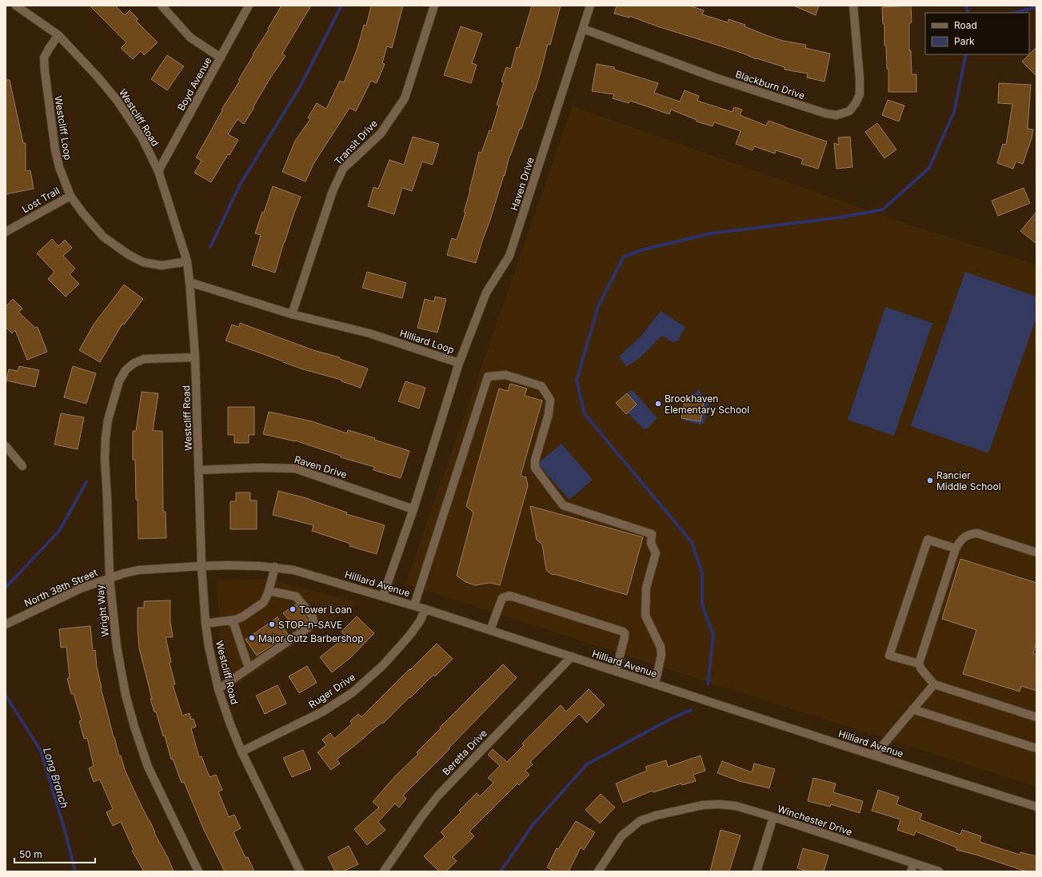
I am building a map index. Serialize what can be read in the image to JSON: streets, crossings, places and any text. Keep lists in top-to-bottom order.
{
  "streets": {
    "street": [
      "Boyd Avenue",
      "Blackburn Drive",
      "Westcliff Road",
      "Westcliff Loop",
      "Transit Drive",
      "Haven Drive",
      "Lost Trail",
      "Hilliard Loop",
      "Raven Drive",
      "Hilliard Avenue",
      "North 38th Street",
      "Wright Way",
      "Ruger Drive",
      "Beretta Drive",
      "Winchester Drive"
    ]
  },
  "crossings": [
    ["Boyd Avenue", "Westcliff Road"],
    ["Blackburn Drive", "Haven Drive"],
    ["Westcliff Road", "Westcliff Loop"],
    ["Westcliff Road", "Hilliard Loop"],
    ["Westcliff Road", "Raven Drive"],
    ["Westcliff Road", "Hilliard Avenue"],
    ["Westcliff Road", "North 38th Street"],
    ["Westcliff Road", "Wright Way"],
    ["Westcliff Road", "Ruger Drive"],
    ["Westcliff Loop", "Lost Trail"],
    ["Transit Drive", "Hilliard Loop"],
    ["Haven Drive", "Hilliard Loop"],
    ["Hilliard Loop", "Raven Drive"],
    ["Hilliard Loop", "Hilliard Avenue"],
    ["Hilliard Avenue", "North 38th Street"],
    ["Hilliard Avenue", "Ruger Drive"],
    ["Hilliard Avenue", "Beretta Drive"],
    ["North 38th Street", "Wright Way"]
  ],
  "water": ["Long Branch"],
  "places": [
    "Brookhaven Elementary School",
    "Rancier Middle School",
    "Tower Loan",
    "STOP-n-SAVE",
    "Major Cutz Barbershop"
  ],
  "legend": ["Road", "Park"],
  "scale_bar": "50 m"
}
